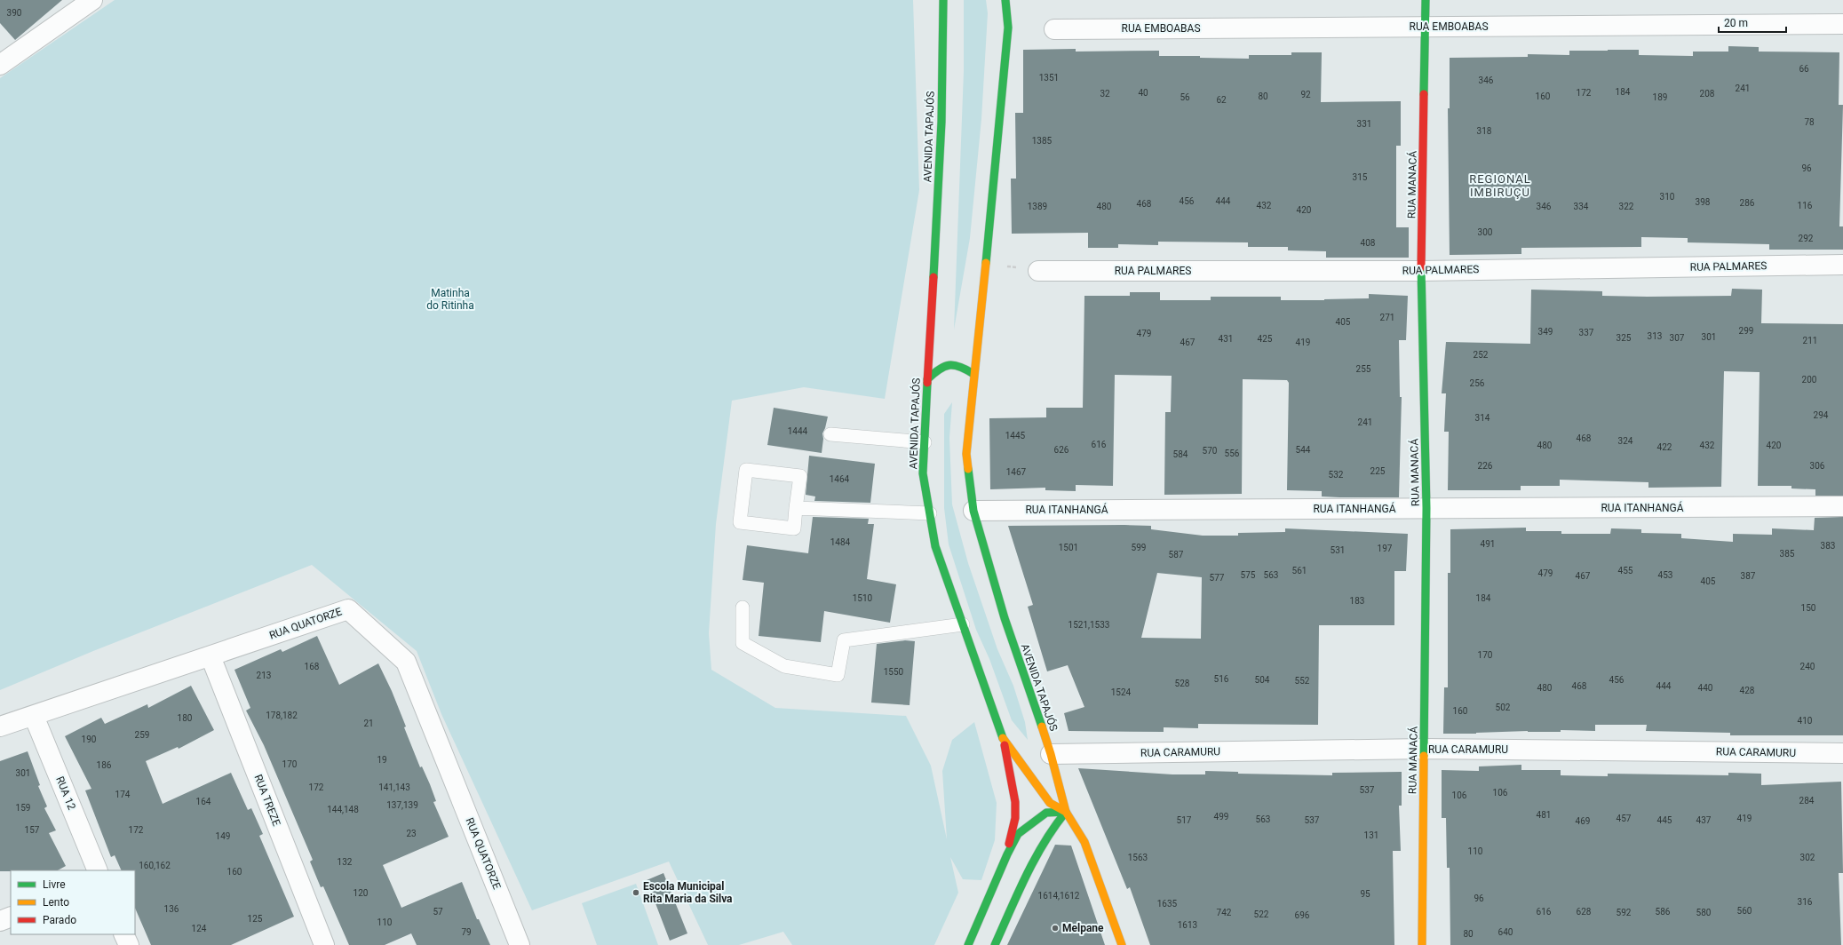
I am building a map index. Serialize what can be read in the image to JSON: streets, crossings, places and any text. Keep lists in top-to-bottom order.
{
  "streets": {
    "main road": ["AVENIDA TAPAJÓS", "RUA MANACÁ"],
    "street": [
      "RUA EMBOABAS",
      "RUA PALMARES",
      "RUA ITANHANGÁ",
      "RUA QUATORZE",
      "RUA CARAMURU",
      "RUA 12",
      "RUA TREZE"
    ]
  },
  "crossings": [
    ["RUA EMBOABAS", "RUA MANACÁ"],
    ["AVENIDA TAPAJÓS", "RUA ITANHANGÁ"],
    ["AVENIDA TAPAJÓS", "RUA CARAMURU"],
    ["RUA MANACÁ", "RUA PALMARES"],
    ["RUA MANACÁ", "RUA ITANHANGÁ"],
    ["RUA MANACÁ", "RUA CARAMURU"],
    ["RUA QUATORZE", "RUA 12"],
    ["RUA QUATORZE", "RUA TREZE"]
  ],
  "districts": ["REGIONAL IMBIRUÇU"],
  "parks": ["Matinha do Ritinha"],
  "places": ["Escola Municipal Rita Maria da Silva", "Melpane"],
  "house_numbers": [
    "390",
    "66",
    "1351",
    "346",
    "241",
    "184",
    "40",
    "172",
    "32",
    "208",
    "92",
    "80",
    "160",
    "56",
    "189",
    "62",
    "78",
    "331",
    "318",
    "1385",
    "96",
    "315",
    "310",
    "456",
    "444",
    "398",
    "286",
    "468",
    "432",
    "116",
    "1389",
    "480",
    "346",
    "334",
    "322",
    "420",
    "300",
    "292",
    "408",
    "271",
    "405",
    "299",
    "349",
    "337",
    "479",
    "313",
    "301",
    "325",
    "307",
    "431",
    "425",
    "211",
    "467",
    "419",
    "252",
    "255",
    "200",
    "256",
    "294",
    "314",
    "241",
    "1444",
    "1445",
    "468",
    "324",
    "616",
    "480",
    "432",
    "420",
    "422",
    "626",
    "544",
    "570",
    "556",
    "584",
    "226",
    "306",
    "225",
    "1467",
    "532",
    "1464",
    "1484",
    "491",
    "383",
    "1501",
    "599",
    "197",
    "531",
    "385",
    "587",
    "561",
    "455",
    "479",
    "575",
    "563",
    "453",
    "467",
    "387",
    "577",
    "405",
    "1510",
    "184",
    "183",
    "150",
    "1521,1533",
    "170",
    "168",
    "240",
    "1550",
    "213",
    "516",
    "504",
    "456",
    "552",
    "528",
    "468",
    "444",
    "480",
    "440",
    "428",
    "1524",
    "502",
    "160",
    "178,182",
    "180",
    "410",
    "21",
    "259",
    "190",
    "19",
    "170",
    "186",
    "301",
    "172",
    "141,143",
    "537",
    "106",
    "174",
    "106",
    "284",
    "164",
    "137,139",
    "159",
    "144,148",
    "481",
    "499",
    "457",
    "419",
    "563",
    "517",
    "537",
    "445",
    "437",
    "469",
    "157",
    "172",
    "23",
    "131",
    "149",
    "110",
    "1563",
    "302",
    "132",
    "160,162",
    "160",
    "120",
    "95",
    "1614,1612",
    "96",
    "316",
    "1635",
    "136",
    "560",
    "57",
    "616",
    "628",
    "586",
    "742",
    "592",
    "580",
    "522",
    "696",
    "125",
    "110",
    "1613",
    "124",
    "79",
    "640",
    "80"
  ],
  "legend": ["Livre", "Lento", "Parado"],
  "scale_bar": "20 m"
}
